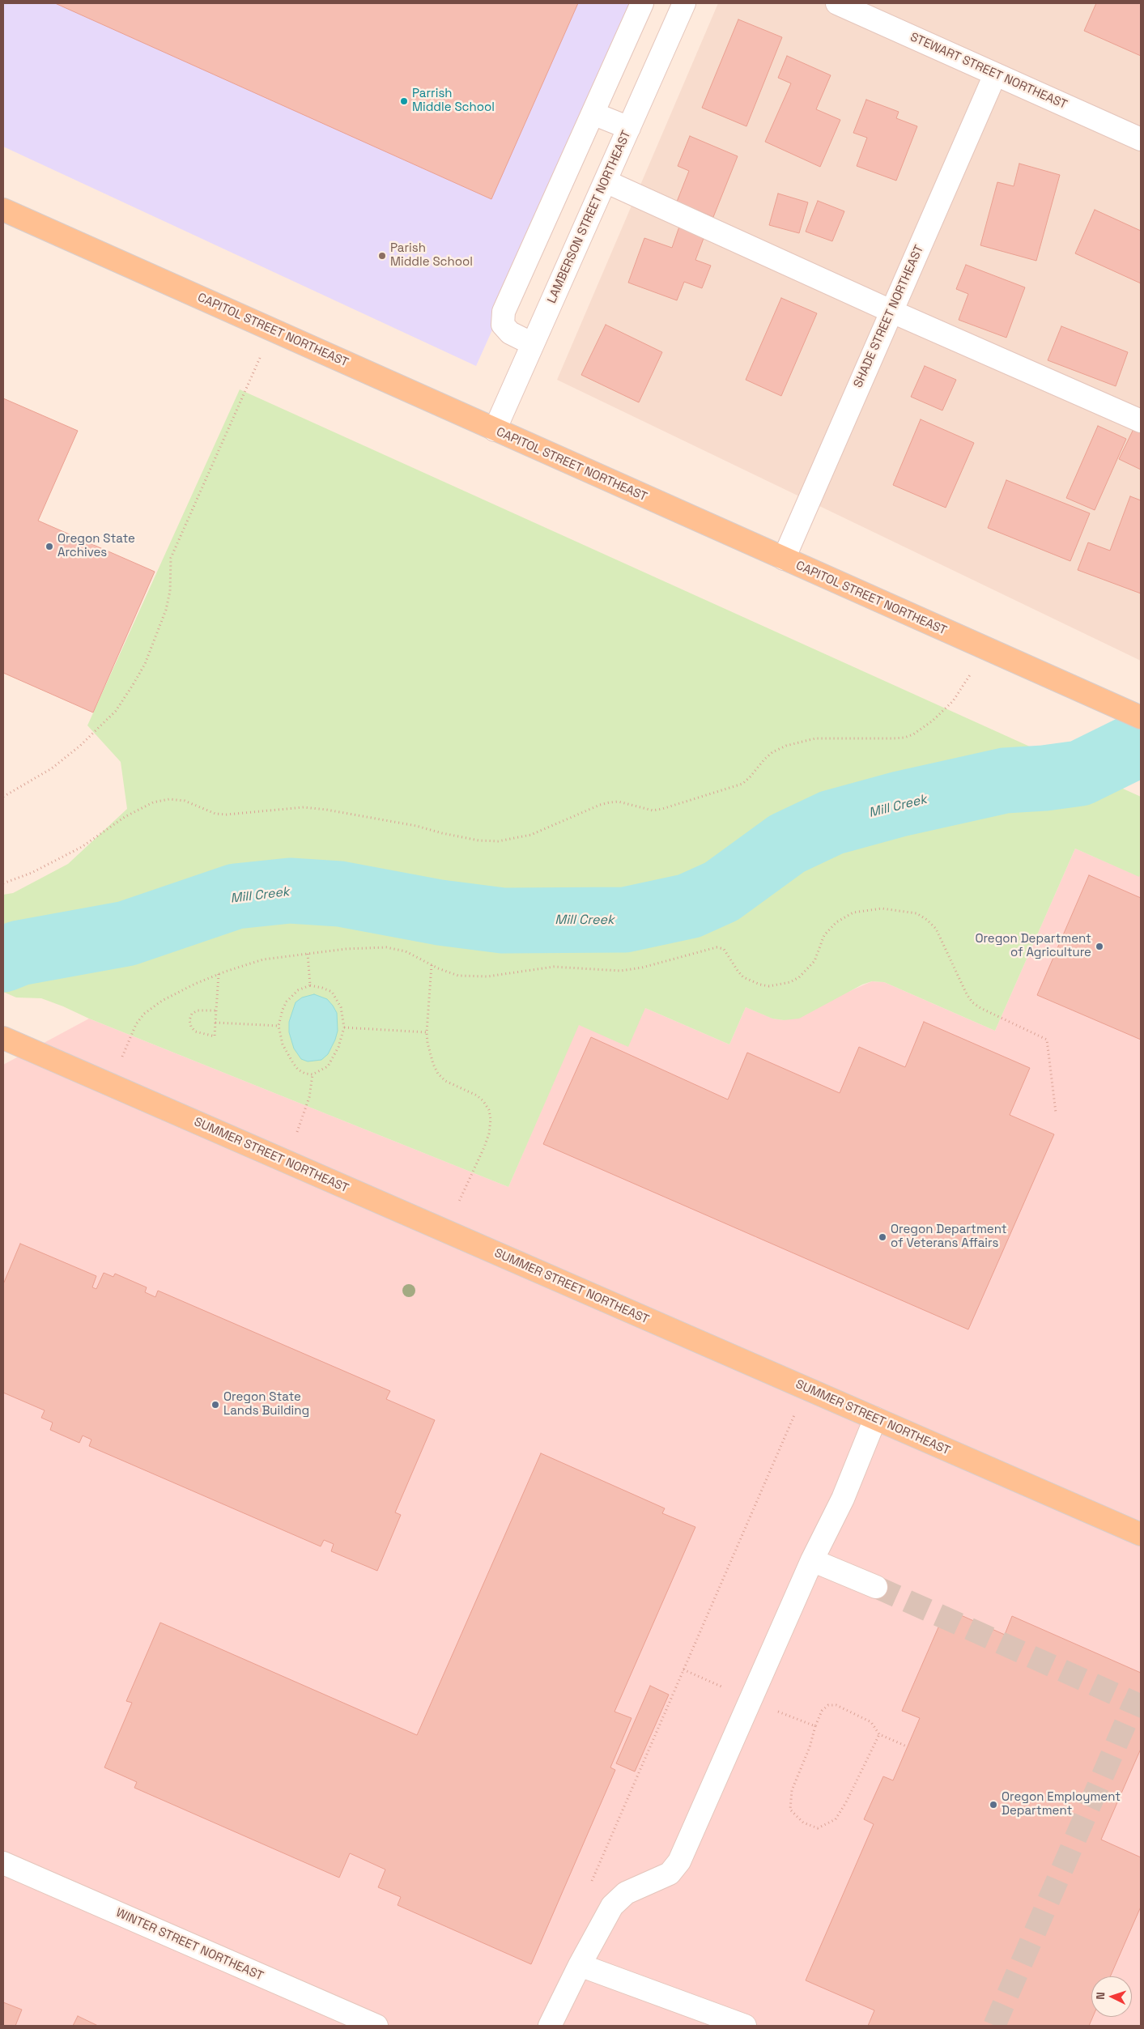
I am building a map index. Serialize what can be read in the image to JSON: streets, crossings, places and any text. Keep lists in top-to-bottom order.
{
  "streets": {
    "main road": ["CAPITOL STREET NORTHEAST", "SUMMER STREET NORTHEAST"],
    "street": [
      "STEWART STREET NORTHEAST",
      "LAMBERSON STREET NORTHEAST",
      "SHADE STREET NORTHEAST",
      "WINTER STREET NORTHEAST"
    ]
  },
  "crossings": [
    ["STEWART STREET NORTHEAST", "SHADE STREET NORTHEAST"],
    ["LAMBERSON STREET NORTHEAST", "CAPITOL STREET NORTHEAST"],
    ["SHADE STREET NORTHEAST", "CAPITOL STREET NORTHEAST"]
  ],
  "water": ["Mill Creek"],
  "places": [
    "Parrish Middle School",
    "Parish Middle School",
    "Oregon State Archives",
    "Oregon Department of Agriculture",
    "Oregon Department of Veterans Affairs",
    "Oregon State Lands Building",
    "Oregon Employment Department"
  ],
  "north": "left"
}
